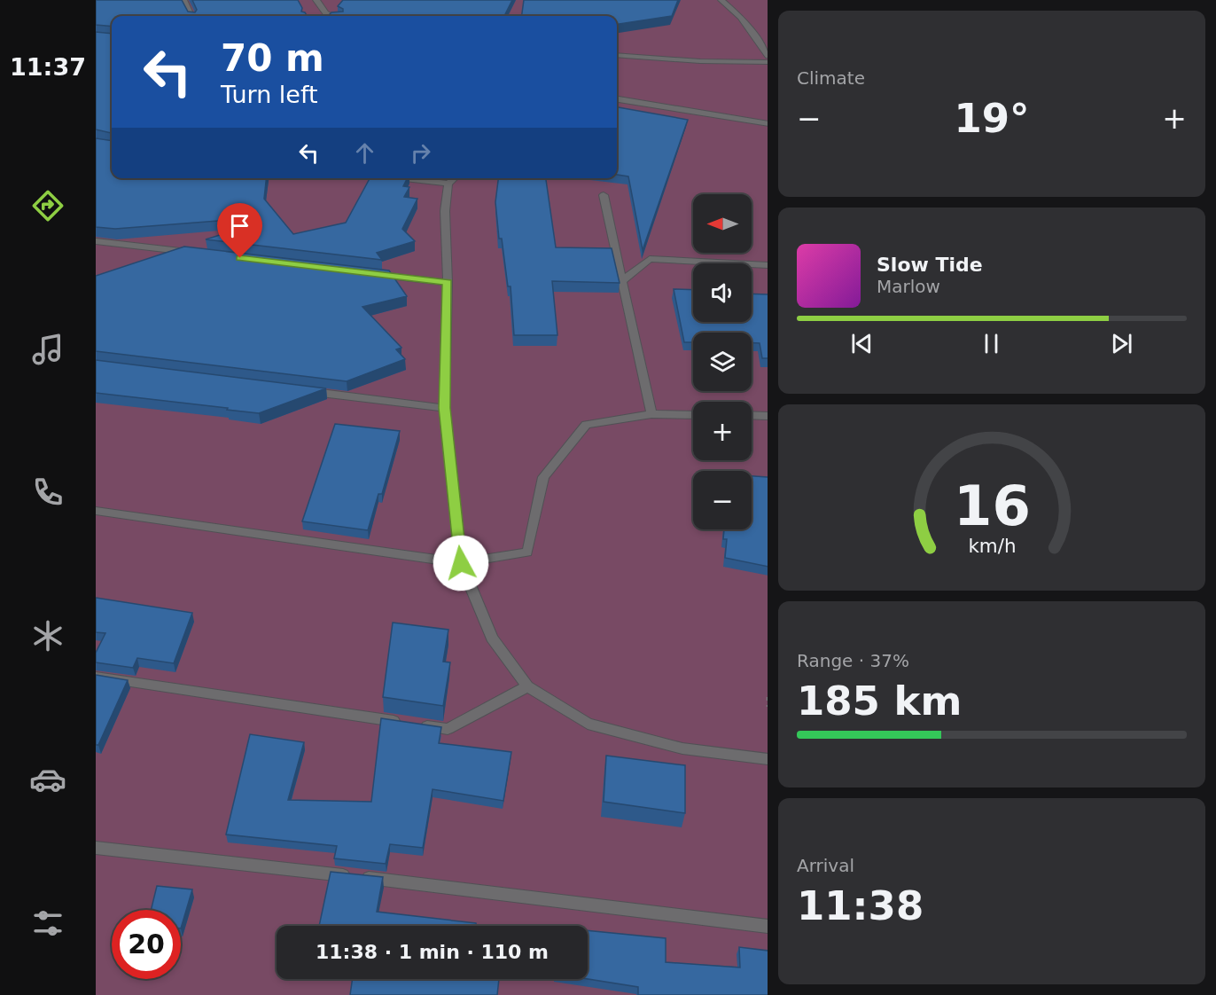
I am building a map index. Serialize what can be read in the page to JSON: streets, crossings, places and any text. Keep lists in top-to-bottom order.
{
  "north": "left",
  "page": {
    "tabs": "11:37",
    "tile": [
      "Climate",
      ["Range · 37%", "185 km"],
      ["Arrival", "11:38"]
    ],
    "turn": ["70 m", "Turn left"],
    "heat": ["−", "19°", "+"],
    "map_buttons": ["+", "−"],
    "song": ["Slow Tide", "Marlow"],
    "limit": "20",
    "trip": "11:38 · 1 min · 110 m",
    "gauge": ["16", "km/h"]
  }
}
